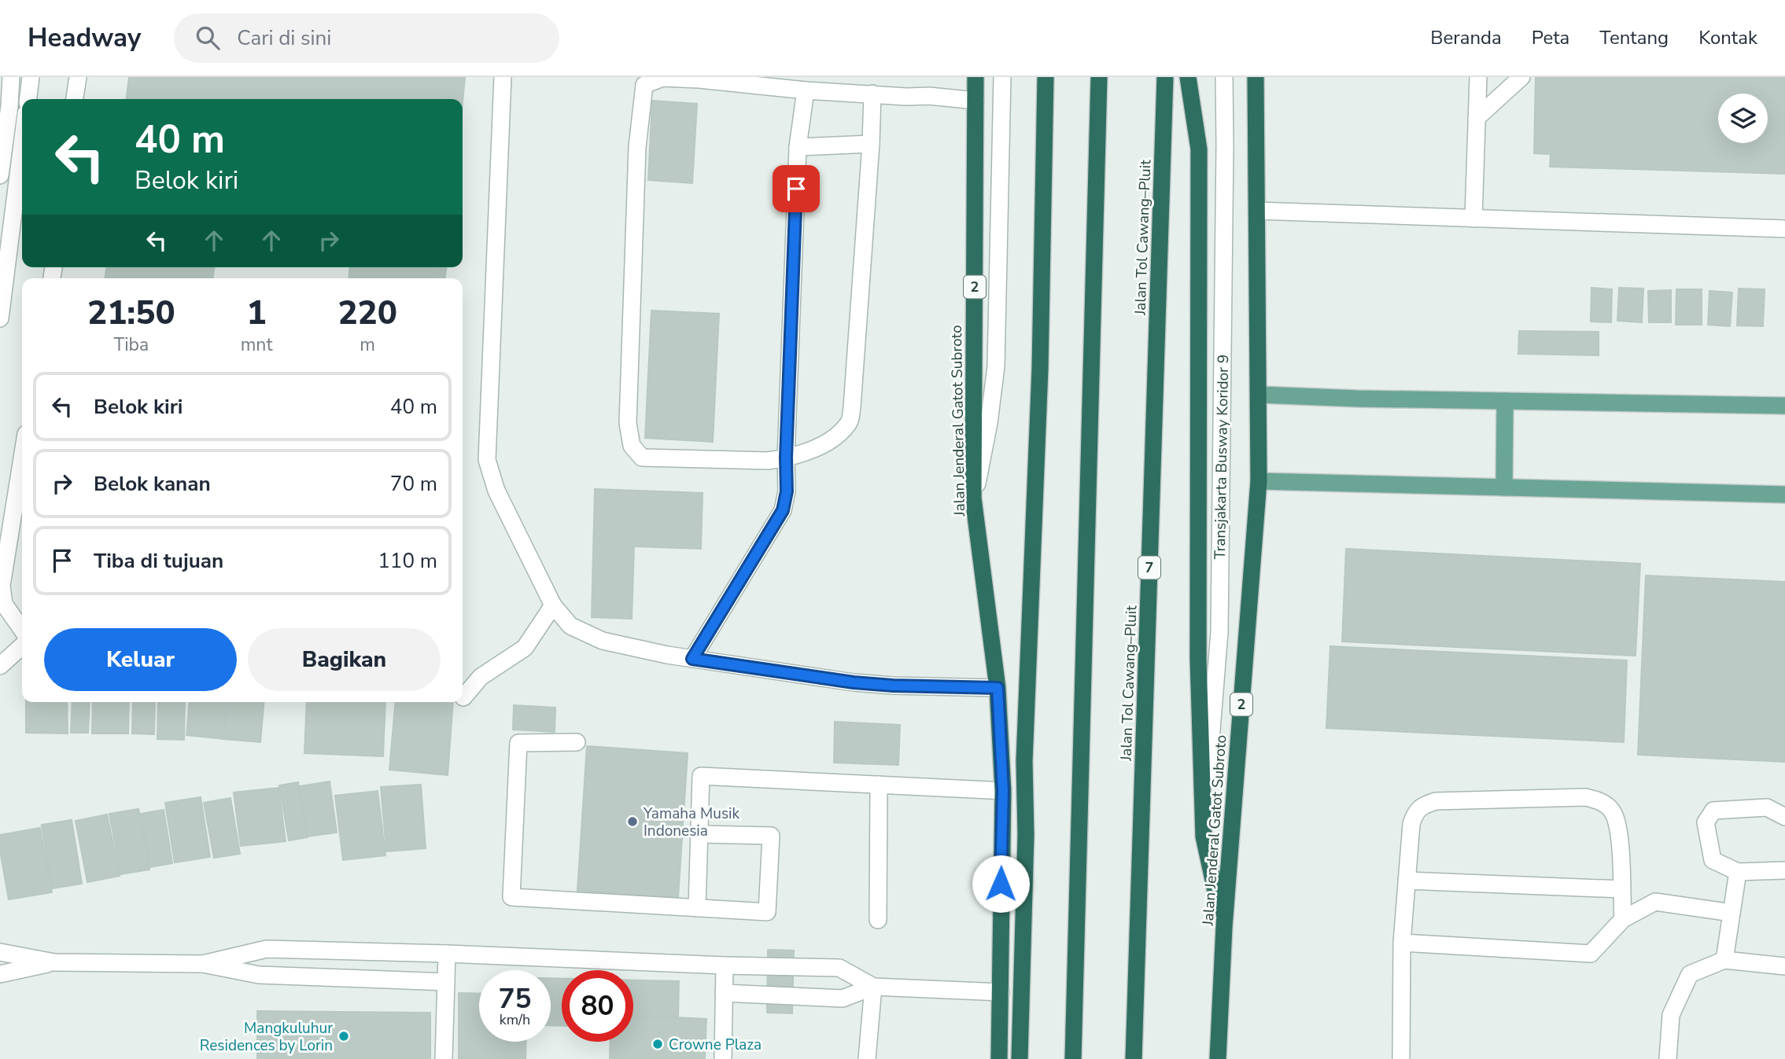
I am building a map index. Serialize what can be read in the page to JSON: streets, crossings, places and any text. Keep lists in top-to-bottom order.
{
  "streets": {
    "highway": [
      "Jalan Tol Cawang–Pluit",
      "2",
      "Jalan Jenderal Gatot Subroto",
      "7"
    ],
    "street": ["Transjakarta Busway Koridor 9"]
  },
  "places": ["Yamaha Musik Indonesia", "Mangkuluhur Residences by Lorin", "Crowne Plaza"],
  "page": {
    "header": "Headway",
    "search": "Cari di sini",
    "nav": [
      "Beranda",
      "Peta",
      "Tentang",
      "Kontak"
    ],
    "turn": ["40 m", "Belok kiri"],
    "eta": [
      "21:50",
      "Tiba",
      "1",
      "mnt",
      "220",
      "m"
    ],
    "list": [
      {
        "name": "Belok kiri",
        "value": "40 m"
      },
      {
        "name": "Belok kanan",
        "value": "70 m"
      },
      {
        "name": "Tiba di tujuan",
        "value": "110 m"
      }
    ],
    "buttons": ["Keluar", "Bagikan"],
    "speed": "75 km/h",
    "limit": "80"
  }
}
